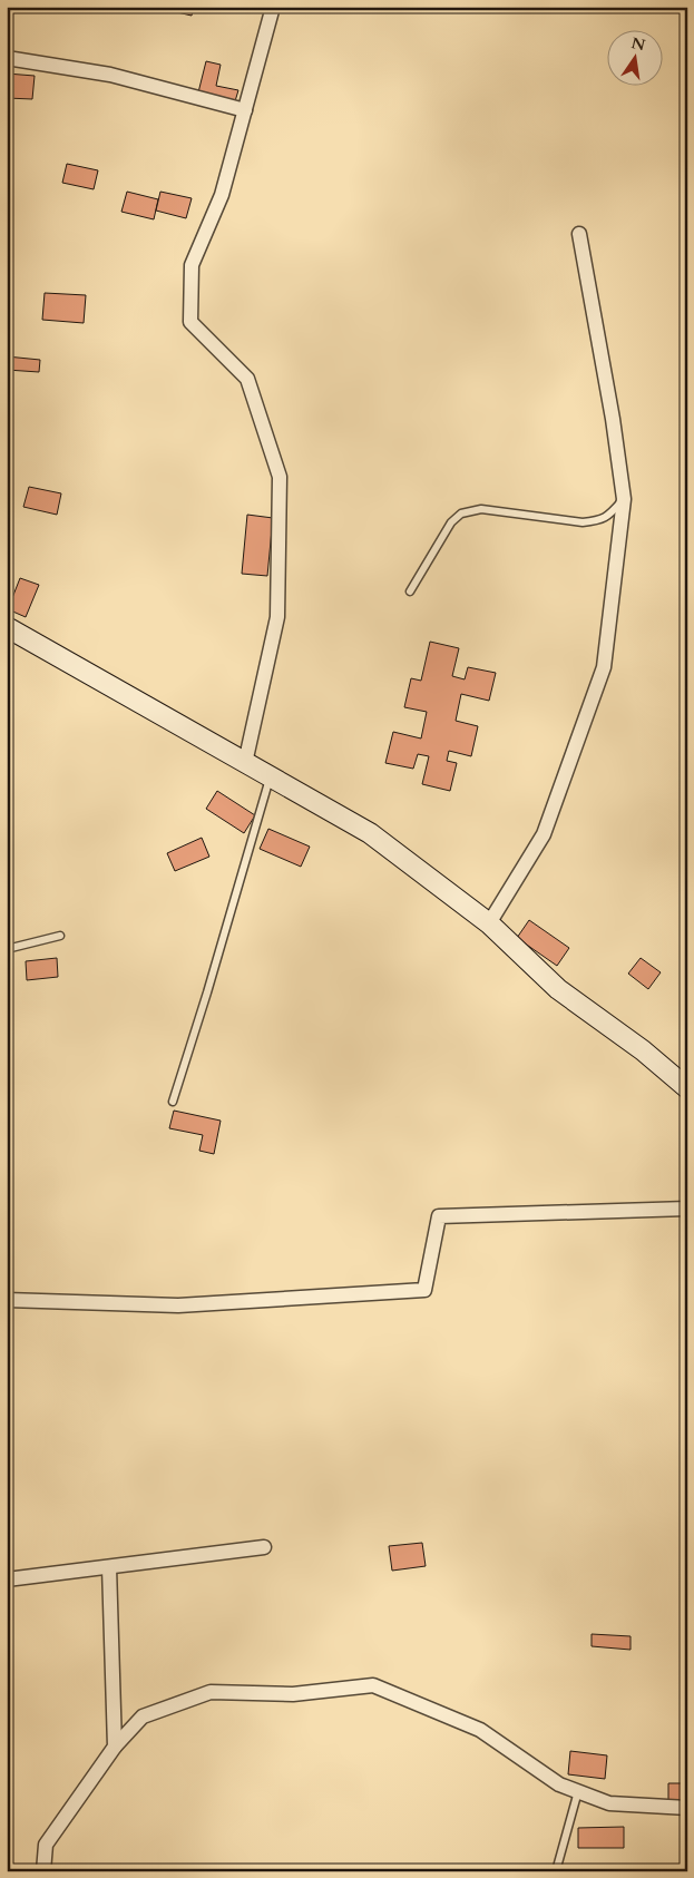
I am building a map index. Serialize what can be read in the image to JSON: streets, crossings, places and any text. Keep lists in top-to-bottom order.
{
  "north": "top"
}
